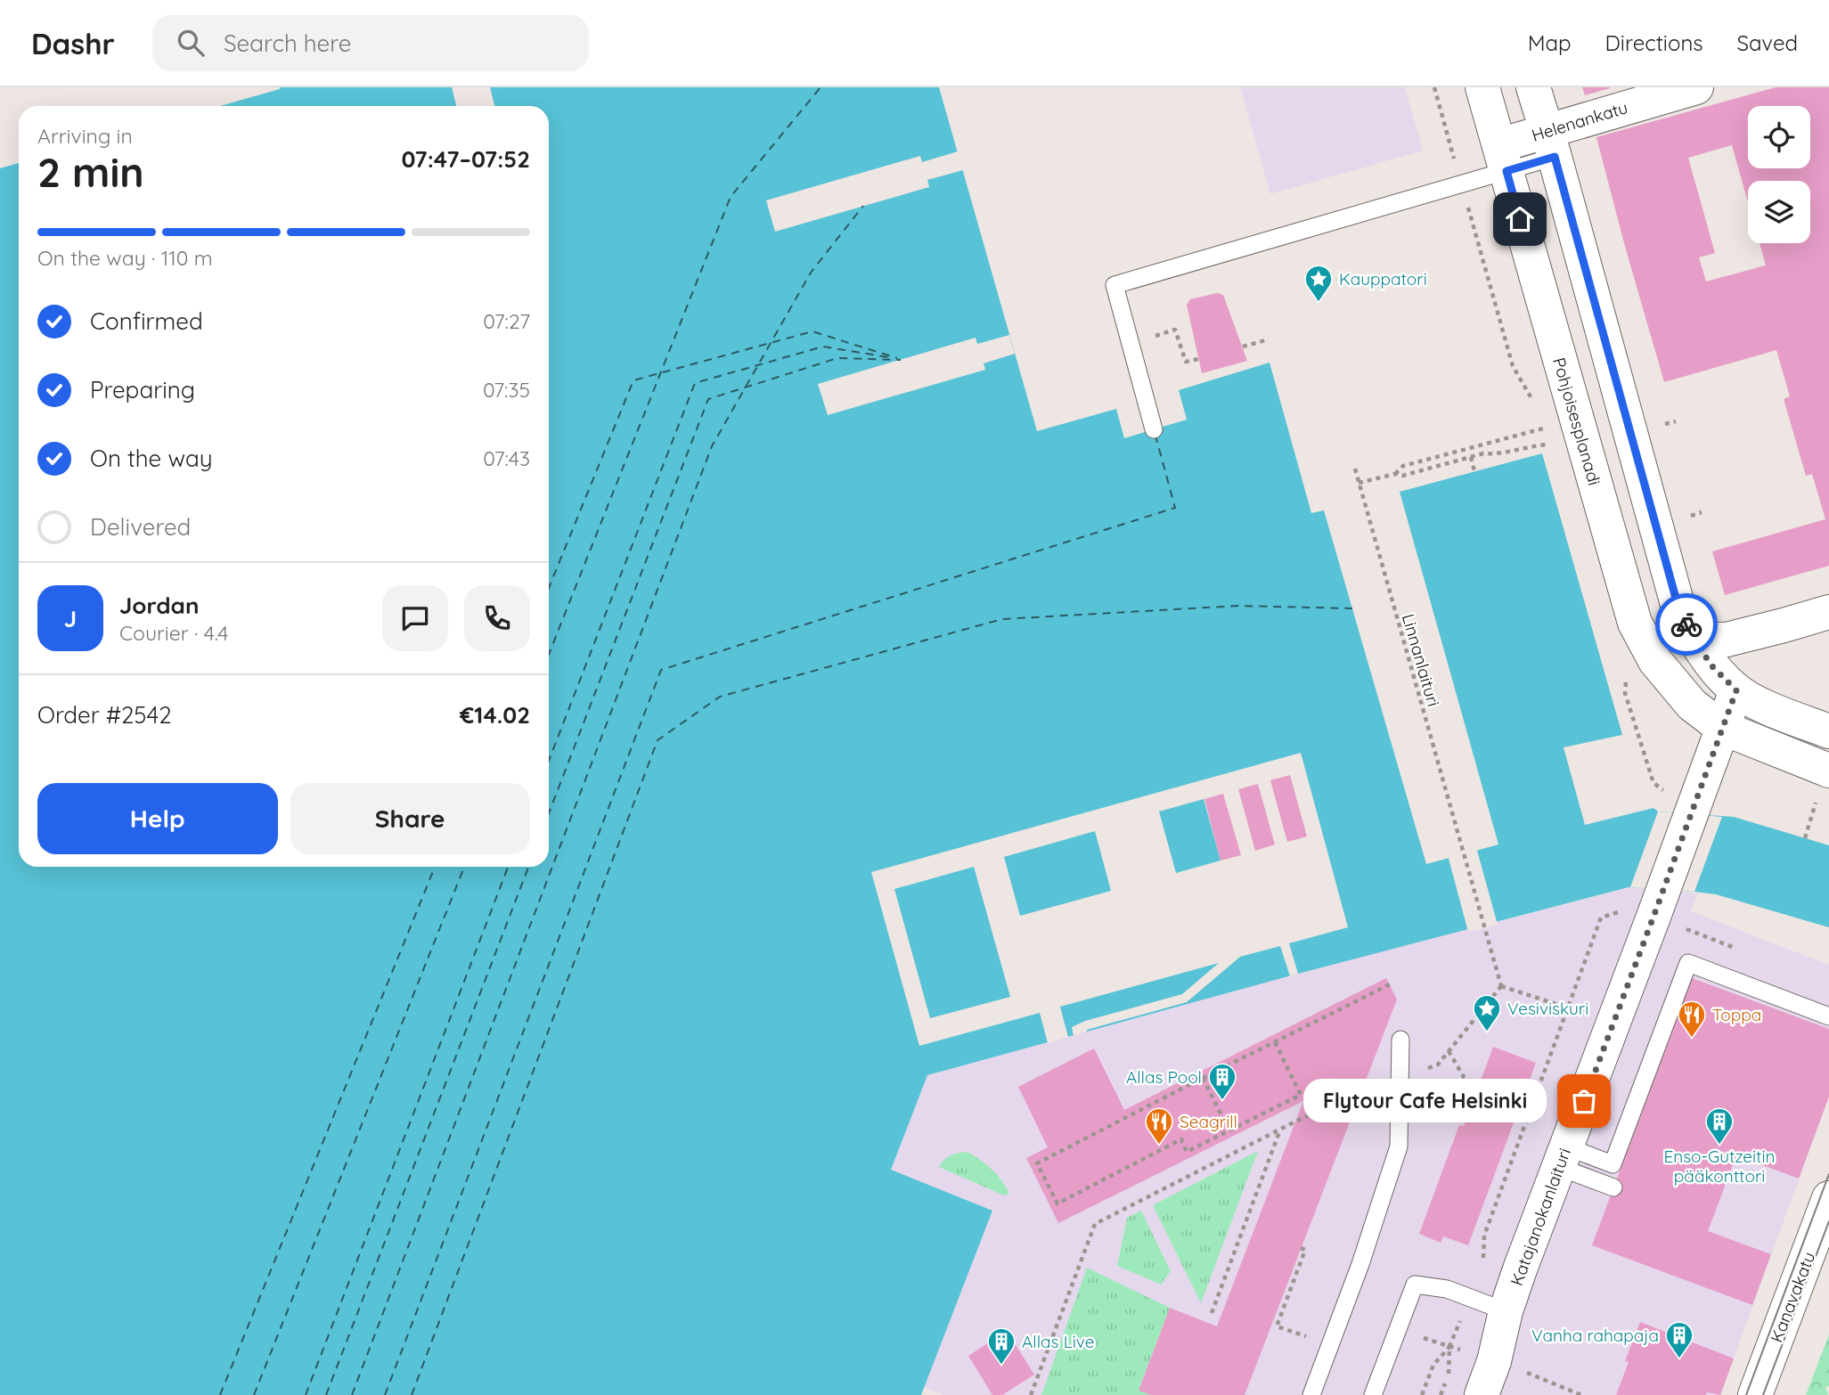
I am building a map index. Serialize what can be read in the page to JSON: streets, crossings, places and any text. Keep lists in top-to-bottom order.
{
  "streets": {
    "main road": [
      "Helenankatu",
      "Pohjoisesplanadi",
      "Katajanokanlaituri",
      "Kanavakatu"
    ],
    "path": ["Linnanlaituri"]
  },
  "crossings": [
    ["Helenankatu", "Pohjoisesplanadi"],
    ["Pohjoisesplanadi", "Katajanokanlaituri"]
  ],
  "places": {
    "place": ["Kauppatori", "Vesiviskuri"],
    "restaurant": ["Toppa", "Seagrill"],
    "building": [
      "Allas Pool",
      "Enso-Gutzeitin pääkonttori",
      "Vanha rahapaja",
      "Allas Live"
    ],
    "other": ["Flytour Cafe Helsinki"]
  },
  "page": {
    "header": "Dashr",
    "search": "Search here",
    "nav": ["Map", "Directions", "Saved"],
    "heading": ["2 min", "Arriving in", "07:47–07:52"],
    "panel": [
      "Jordan",
      "Courier · 4.4",
      "Order #2542",
      "€14.02"
    ],
    "bar": "On the way · 110 m",
    "list": [
      ["Confirmed", "07:27"],
      ["Preparing", "07:35"],
      ["On the way", "07:43"],
      "Delivered"
    ],
    "round": "J",
    "buttons": ["Help", "Share"],
    "bubble": "Flytour Cafe Helsinki"
  }
}
